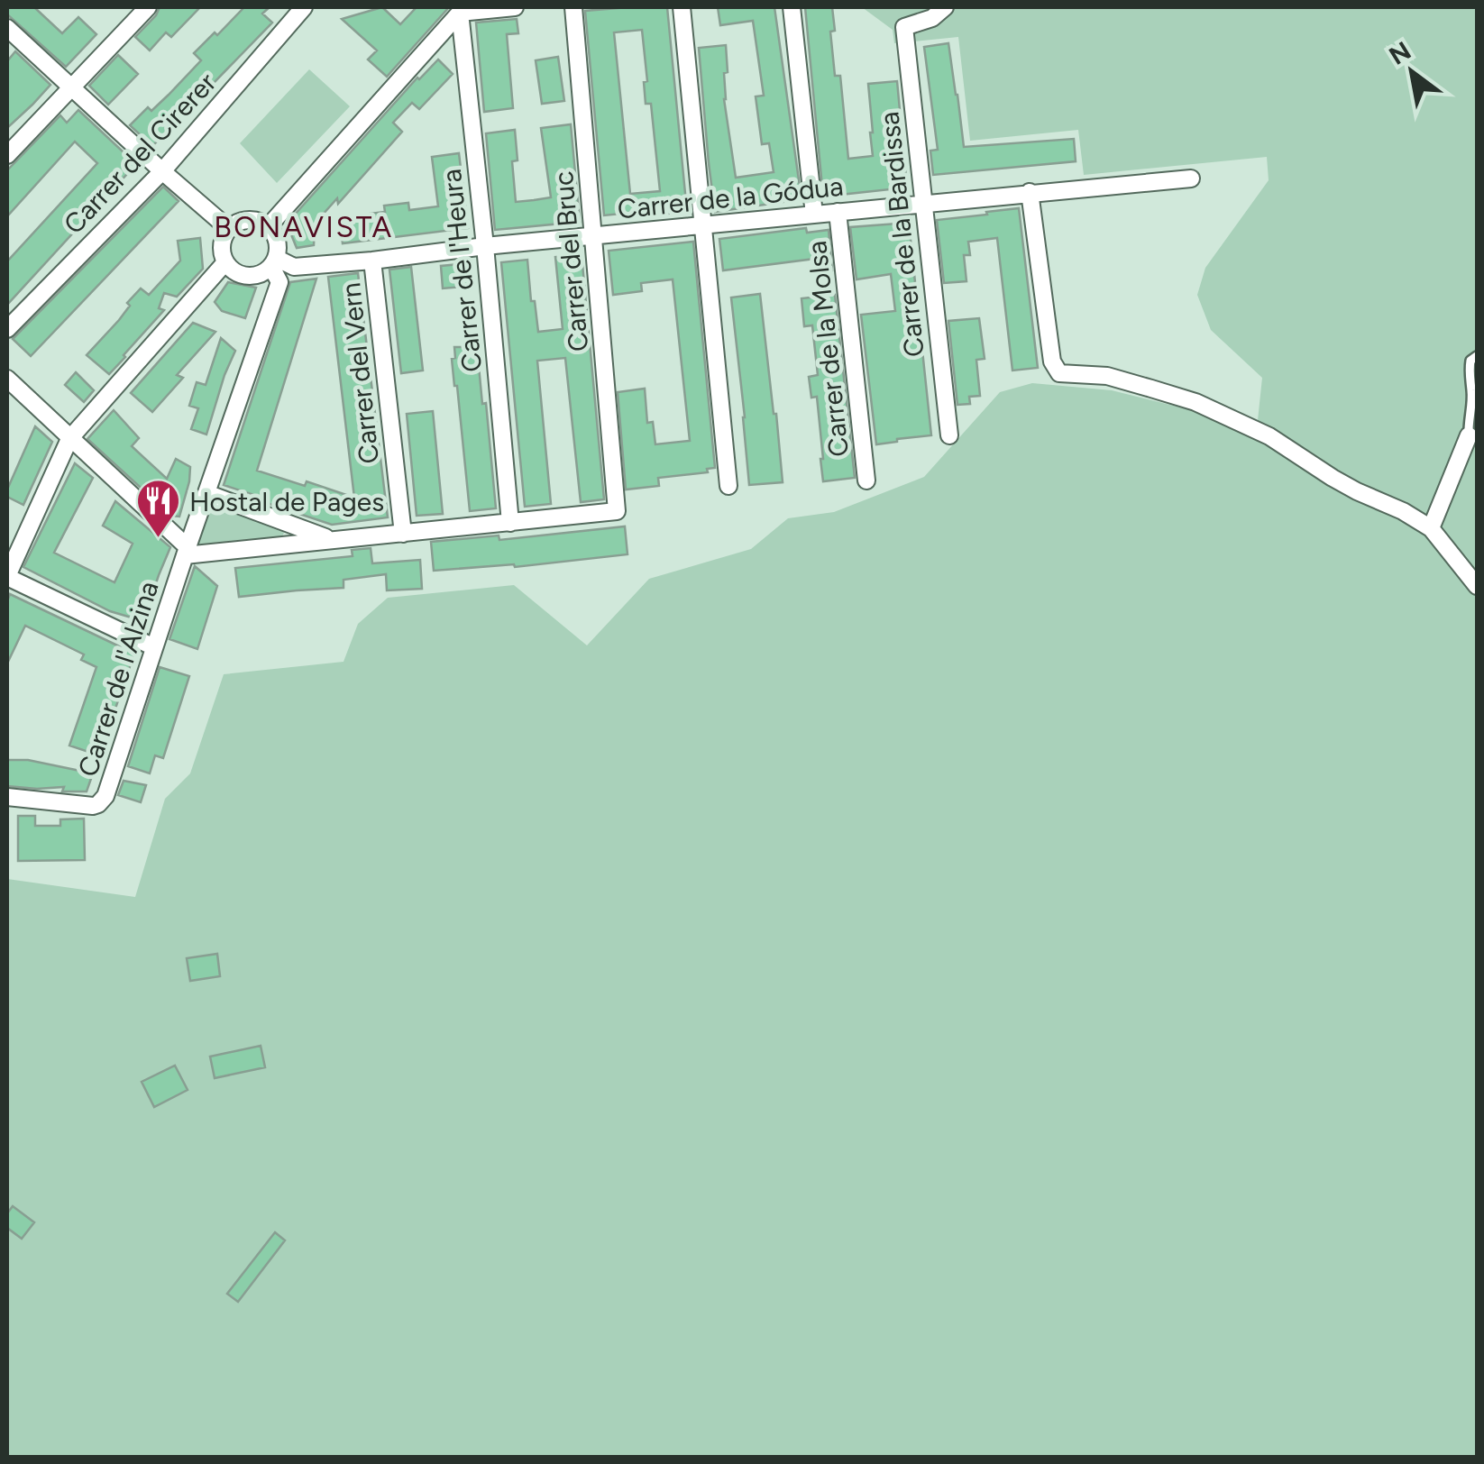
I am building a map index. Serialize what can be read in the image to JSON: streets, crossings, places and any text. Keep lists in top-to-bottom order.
{
  "streets": {
    "street": [
      "Carrer del Cirerer",
      "Carrer de la Gódua",
      "Carrer de la Bardissa",
      "Carrer del Bruc",
      "Carrer de l'Heura",
      "Carrer de la Molsa",
      "Carrer del Vern",
      "Carrer de l'Alzina"
    ]
  },
  "crossings": [
    ["Carrer de la Gódua", "Carrer de la Bardissa"],
    ["Carrer de la Gódua", "Carrer del Bruc"],
    ["Carrer de la Gódua", "Carrer de l'Heura"],
    ["Carrer de la Gódua", "Carrer de la Molsa"],
    ["Carrer de la Gódua", "Carrer del Vern"],
    ["Carrer de la Gódua", "Carrer de l'Alzina"],
    ["Carrer del Bruc", "Carrer de l'Heura"]
  ],
  "districts": ["BONAVISTA"],
  "places": {
    "restaurant": ["Hostal de Pages"]
  },
  "north": "top left"
}
